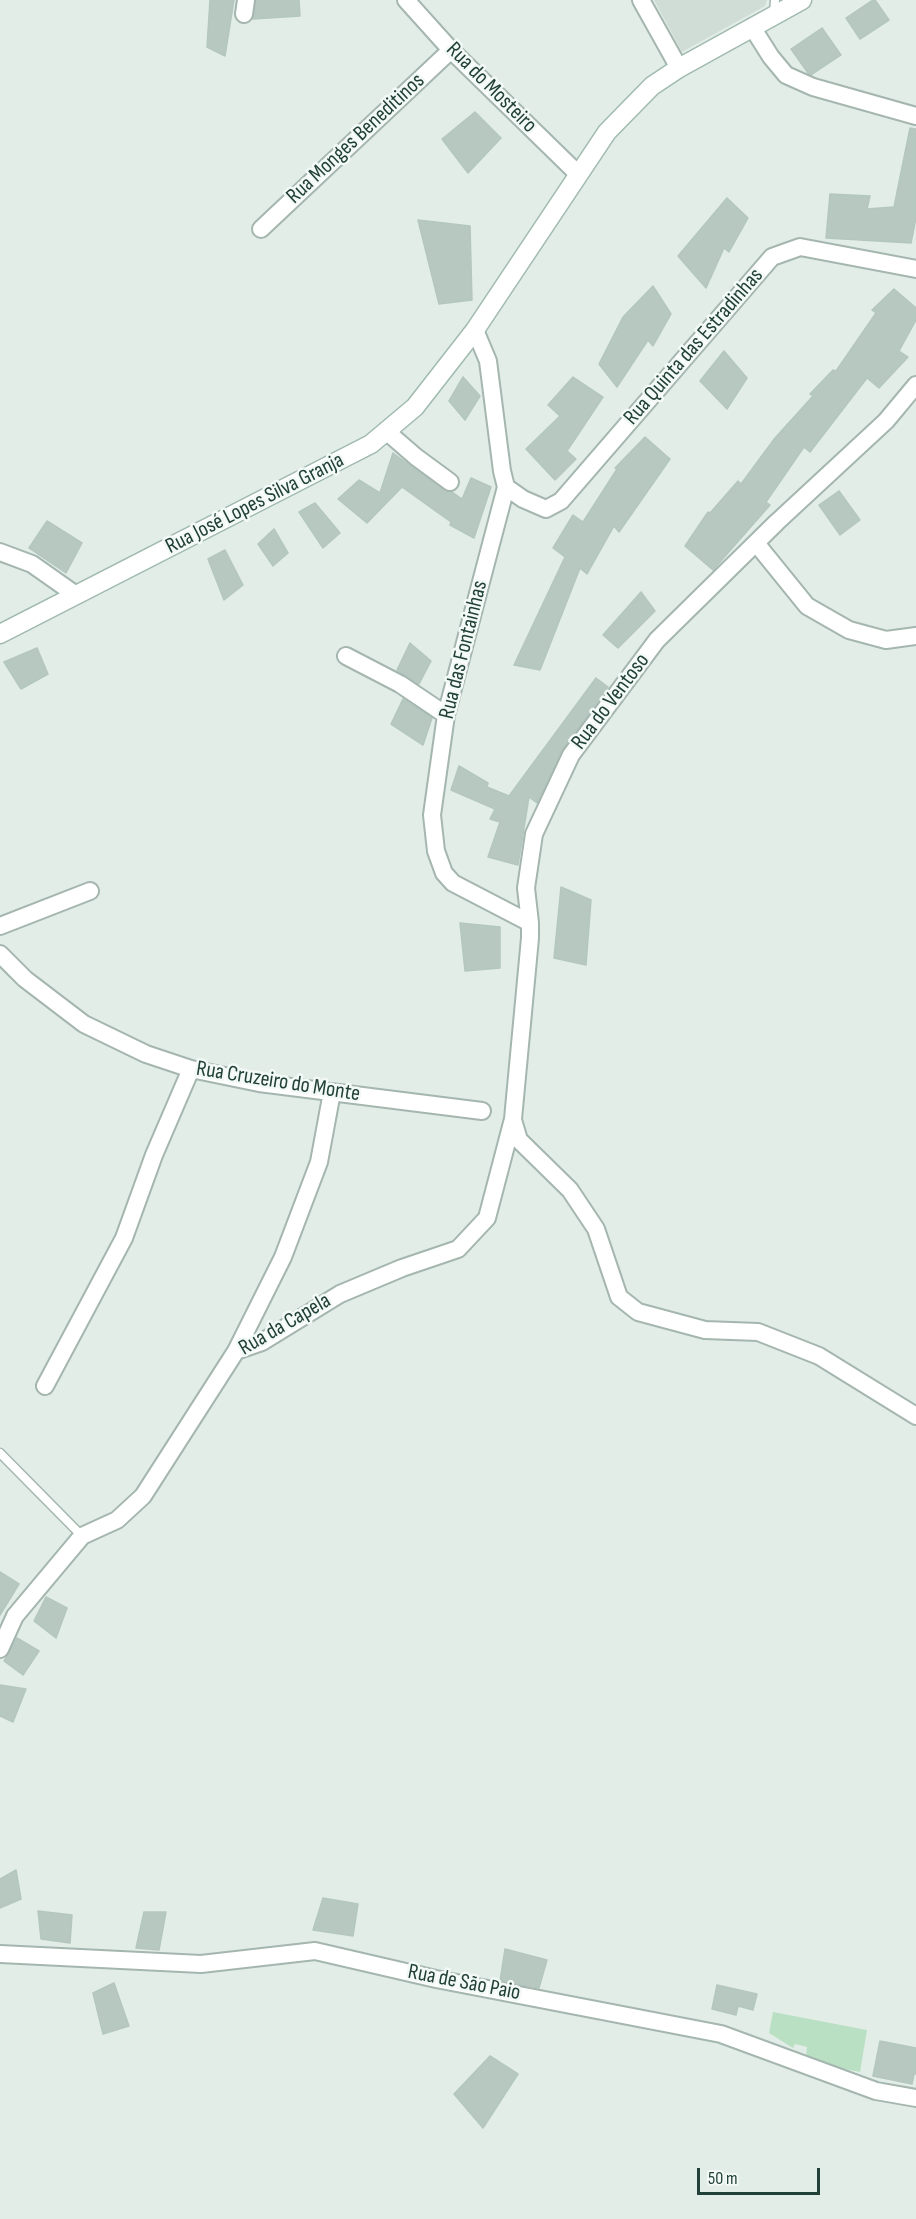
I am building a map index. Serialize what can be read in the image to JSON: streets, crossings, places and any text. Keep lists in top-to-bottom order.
{
  "streets": {
    "main road": ["Rua José Lopes Silva Granja"],
    "street": [
      "Rua do Mosteiro",
      "Rua Monges Beneditinos",
      "Rua Quinta das Estradinhas",
      "Rua das Fontainhas",
      "Rua do Ventoso",
      "Rua Cruzeiro do Monte",
      "Rua da Capela",
      "Rua de São Paio"
    ]
  },
  "crossings": [
    ["Rua do Mosteiro", "Rua Monges Beneditinos"],
    ["Rua do Mosteiro", "Rua José Lopes Silva Granja"],
    ["Rua Quinta das Estradinhas", "Rua das Fontainhas"],
    ["Rua José Lopes Silva Granja", "Rua das Fontainhas"],
    ["Rua das Fontainhas", "Rua do Ventoso"],
    ["Rua do Ventoso", "Rua da Capela"]
  ],
  "scale_bar": "50 m"
}
